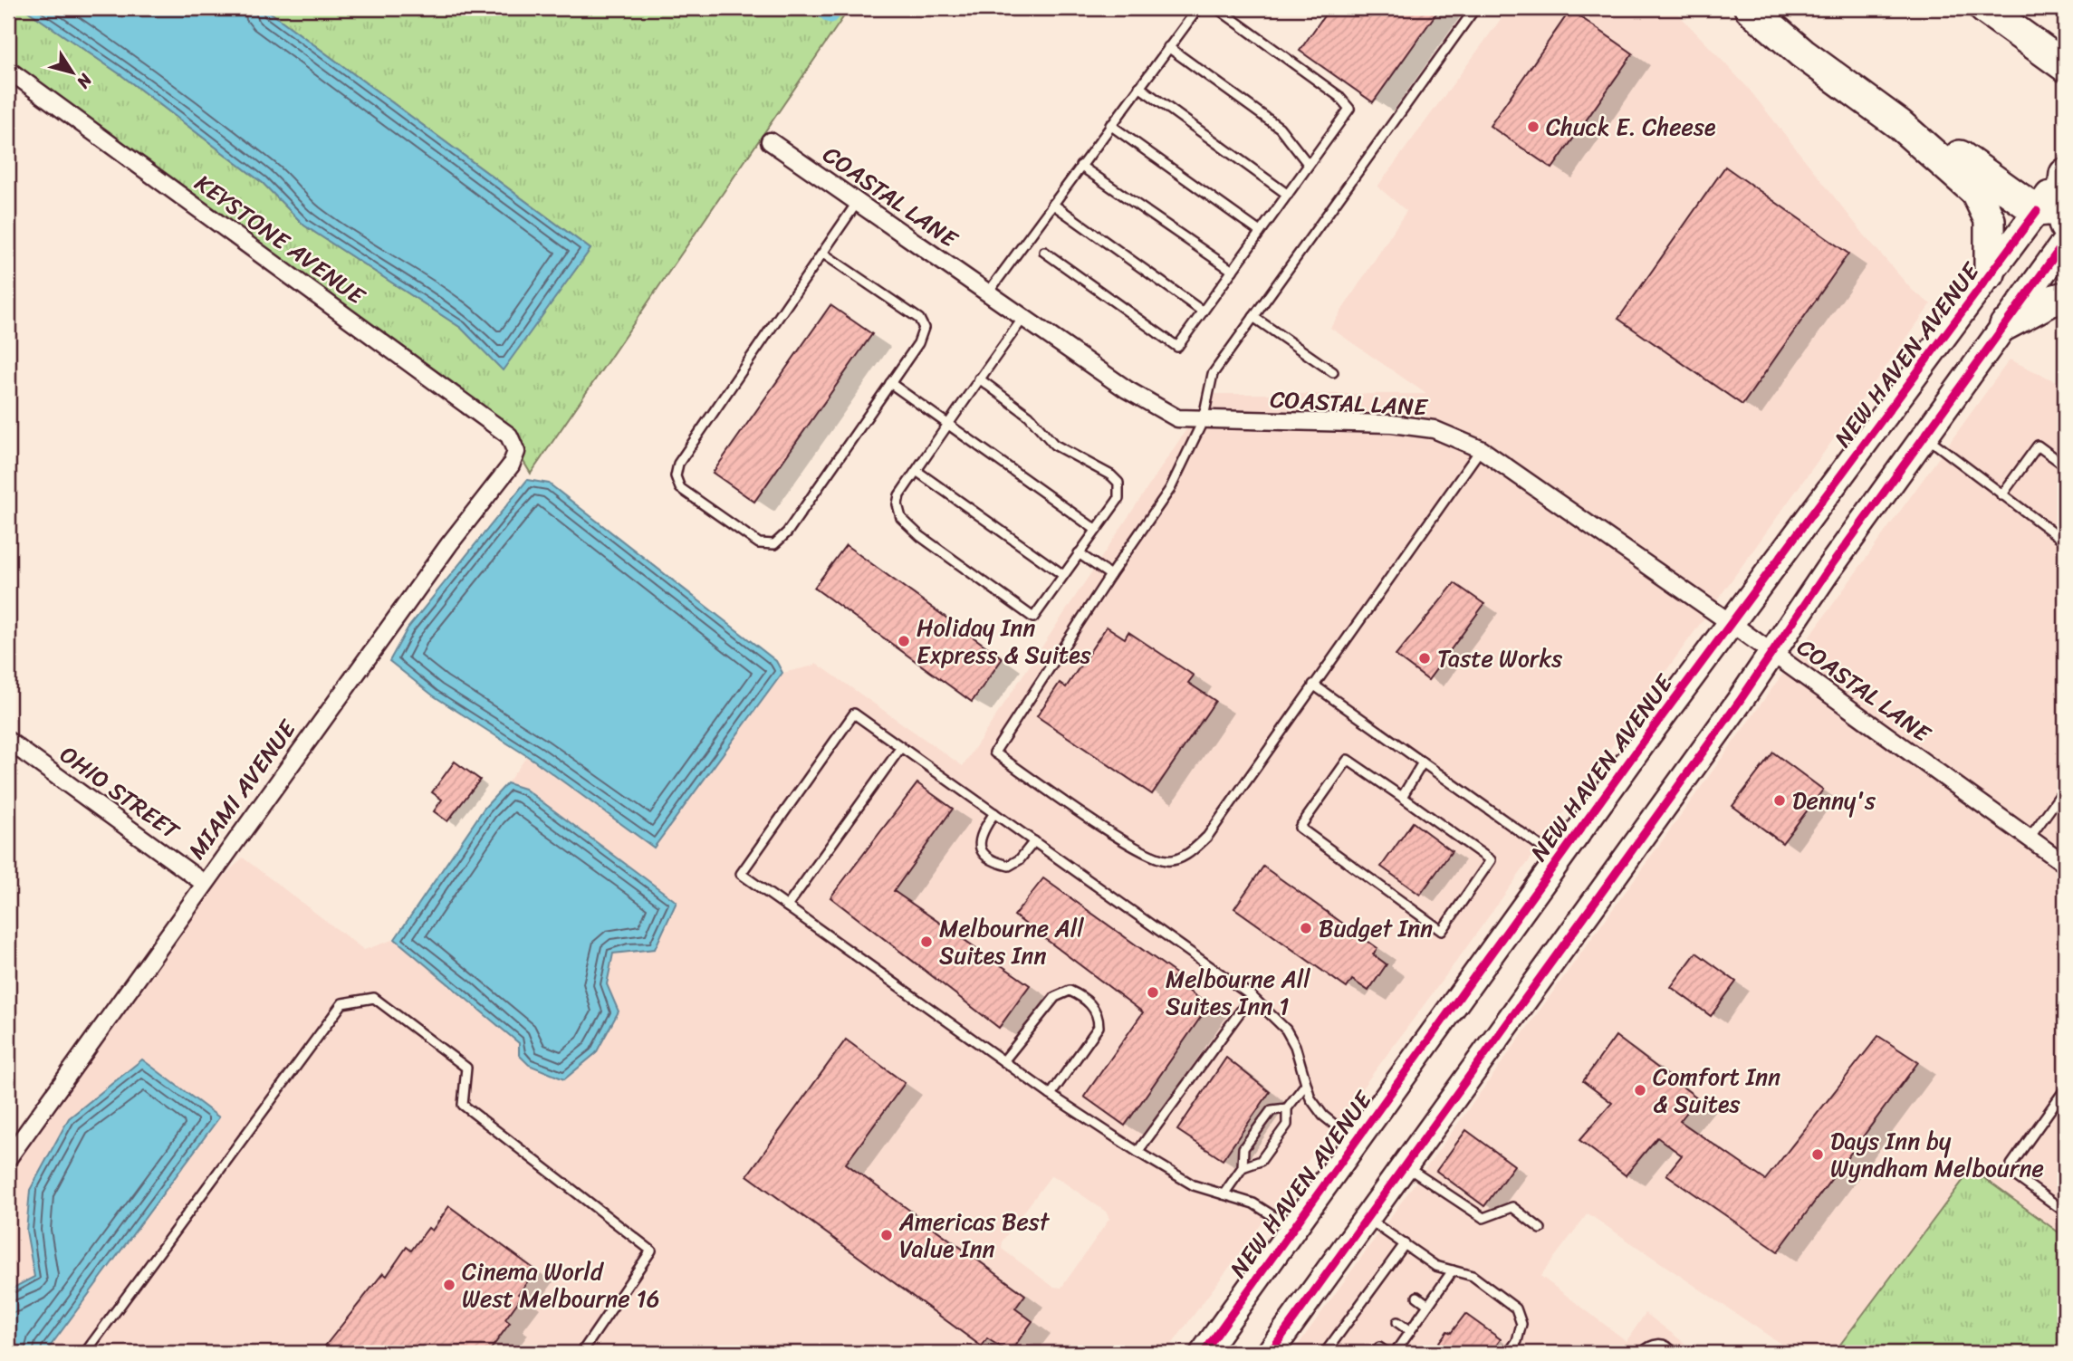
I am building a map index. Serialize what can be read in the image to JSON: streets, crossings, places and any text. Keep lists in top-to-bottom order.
{
  "streets": {
    "main road": ["NEW HAVEN AVENUE"],
    "street": [
      "COASTAL LANE",
      "KEYSTONE AVENUE",
      "MIAMI AVENUE",
      "OHIO STREET"
    ]
  },
  "crossings": [
    ["COASTAL LANE", "NEW HAVEN AVENUE"],
    ["KEYSTONE AVENUE", "MIAMI AVENUE"],
    ["MIAMI AVENUE", "OHIO STREET"]
  ],
  "places": [
    "Chuck E. Cheese",
    "Holiday Inn Express & Suites",
    "Taste Works",
    "Denny's",
    "Budget Inn",
    "Melbourne All Suites Inn",
    "Melbourne All Suites Inn 1",
    "Comfort Inn & Suites",
    "Days Inn by Wyndham Melbourne",
    "Americas Best Value Inn",
    "Cinema World West Melbourne 16"
  ],
  "north": "bottom right"
}
